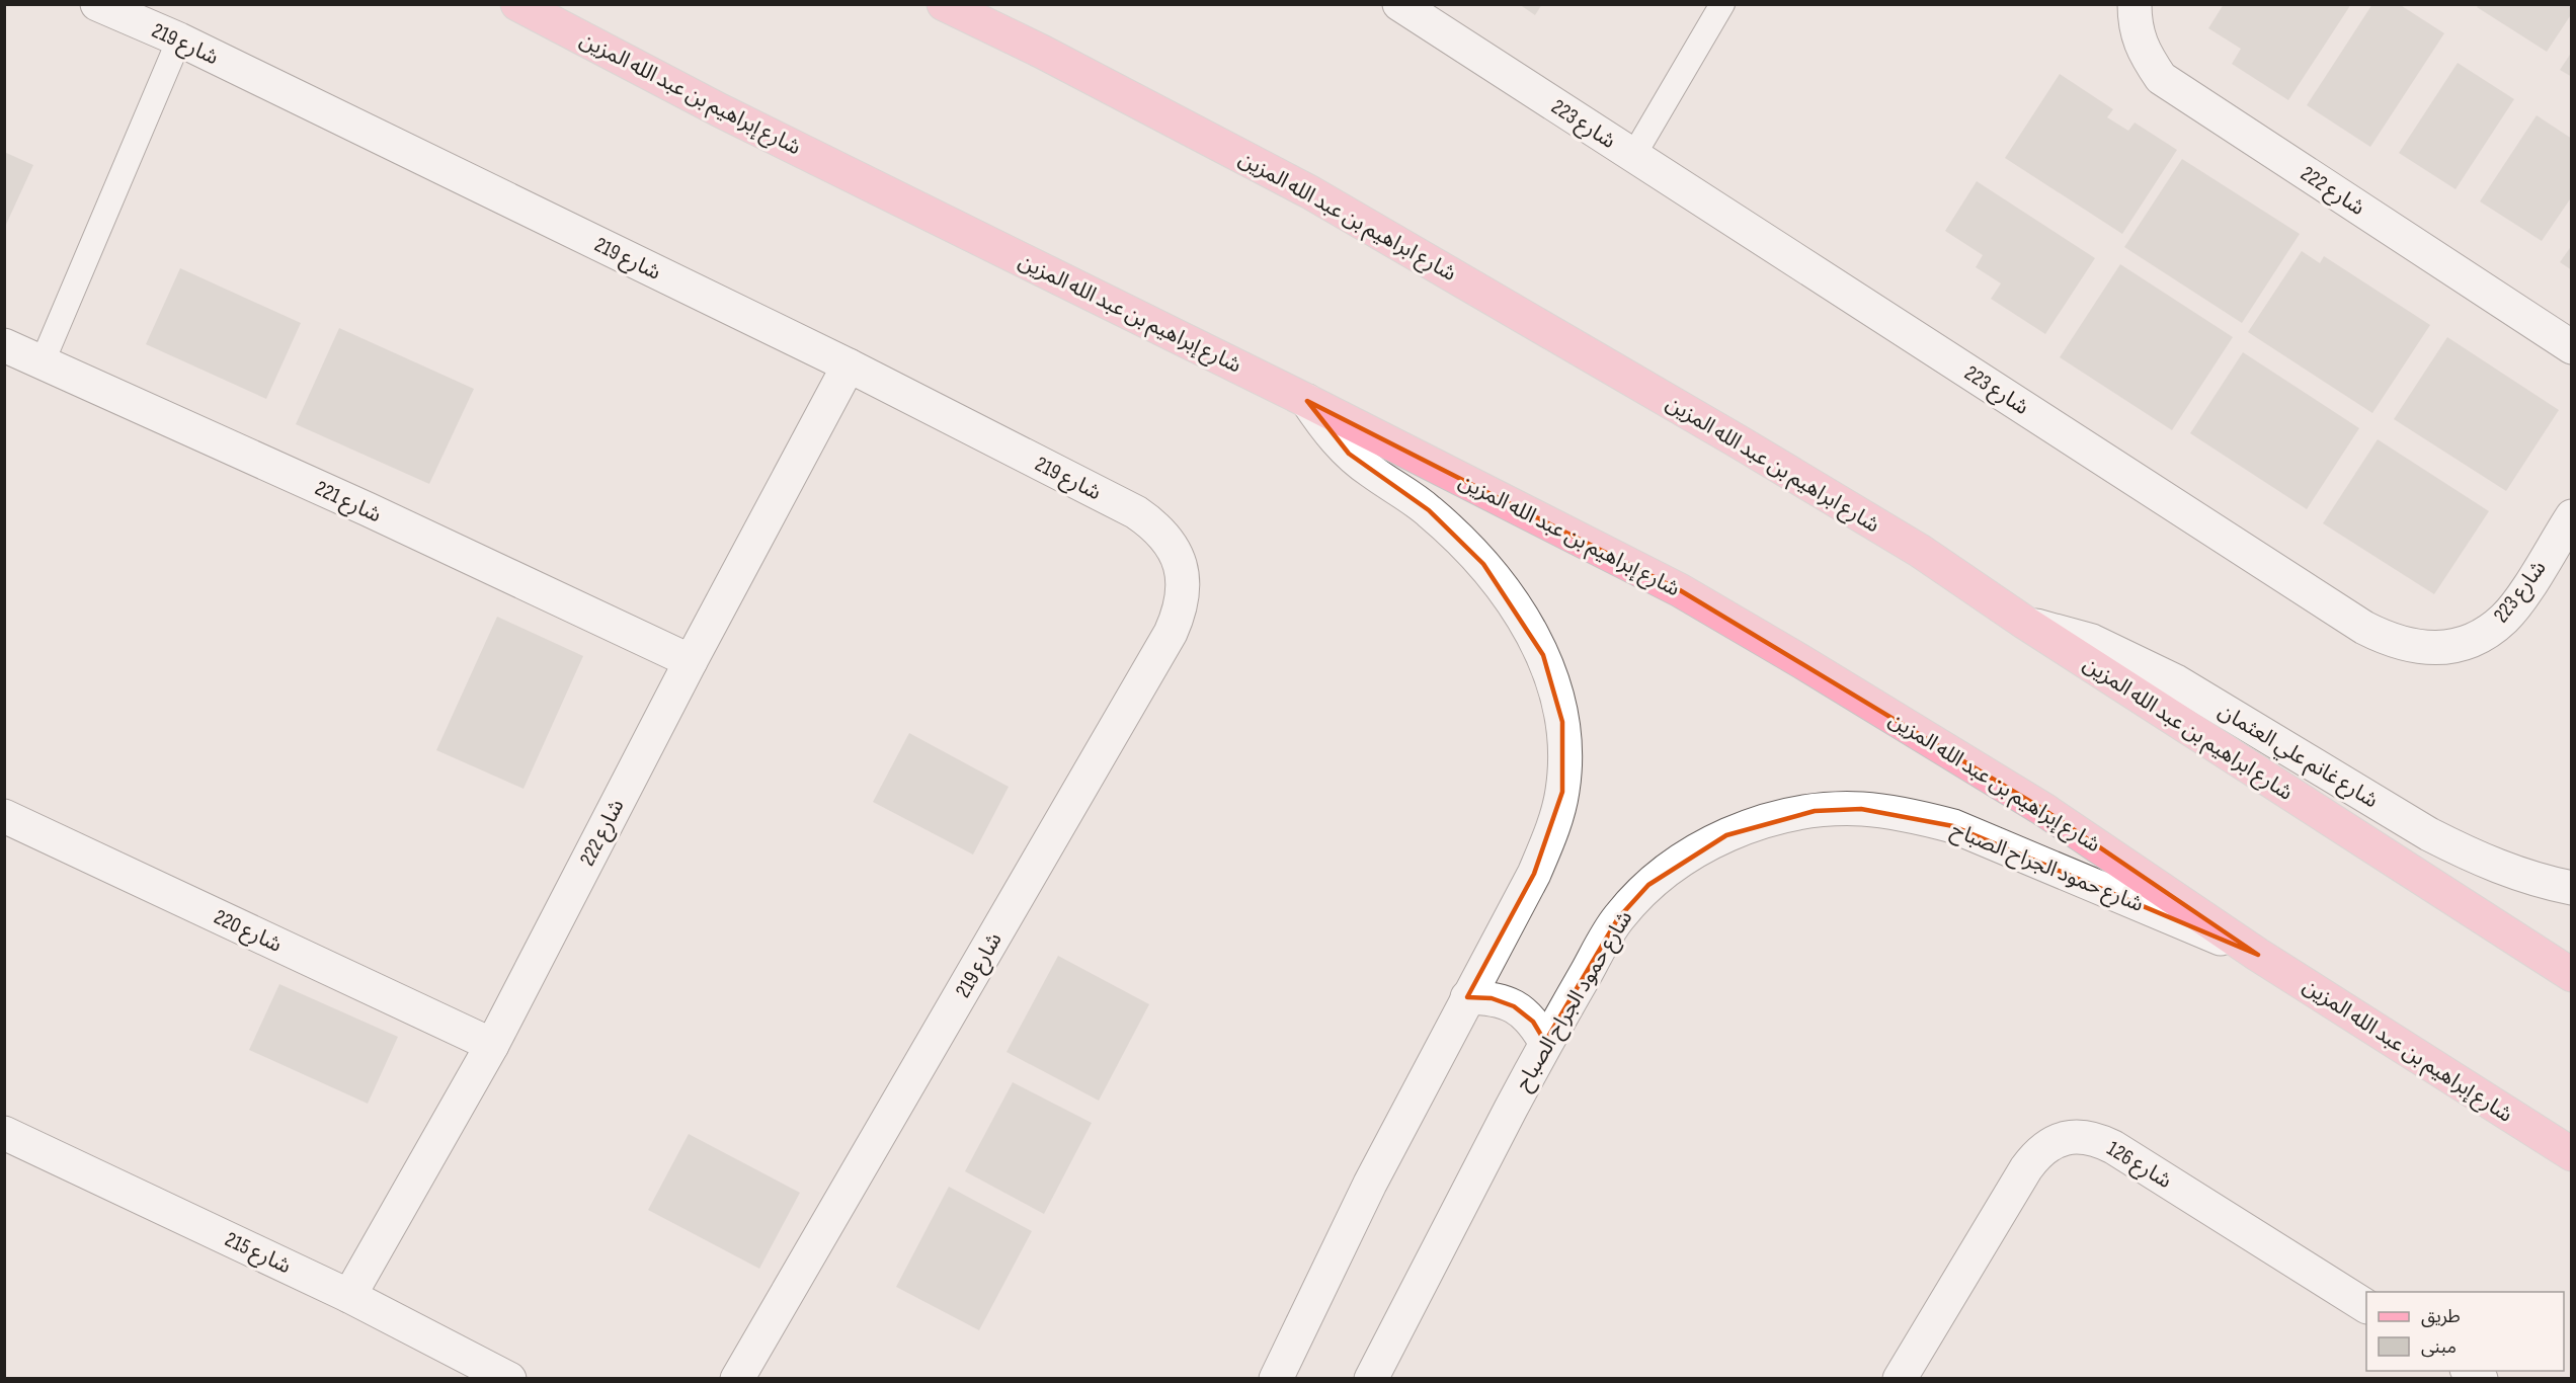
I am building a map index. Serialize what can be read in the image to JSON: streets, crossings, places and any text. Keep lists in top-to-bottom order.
{
  "streets": {
    "main road": ["شارع إبراهيم بن عبد الله المزين", "شارع ابراهيم بن عبد الله المزين"],
    "street": [
      "شارع 219",
      "شارع 223",
      "شارع 222",
      "شارع 221",
      "شارع غانم علي العثمان",
      "شارع حمود الجراح الصباح",
      "شارع 220",
      "شارع 126",
      "شارع 215"
    ]
  },
  "crossings": [
    ["شارع 219", "شارع 222"],
    ["شارع إبراهيم بن عبد الله المزين", "شارع حمود الجراح الصباح"],
    ["شارع 222", "شارع 221"],
    ["شارع 222", "شارع 220"],
    ["شارع 222", "شارع 215"],
    ["شارع ابراهيم بن عبد الله المزين", "شارع غانم علي العثمان"]
  ],
  "legend": ["طريق", "مبنى"]
}
